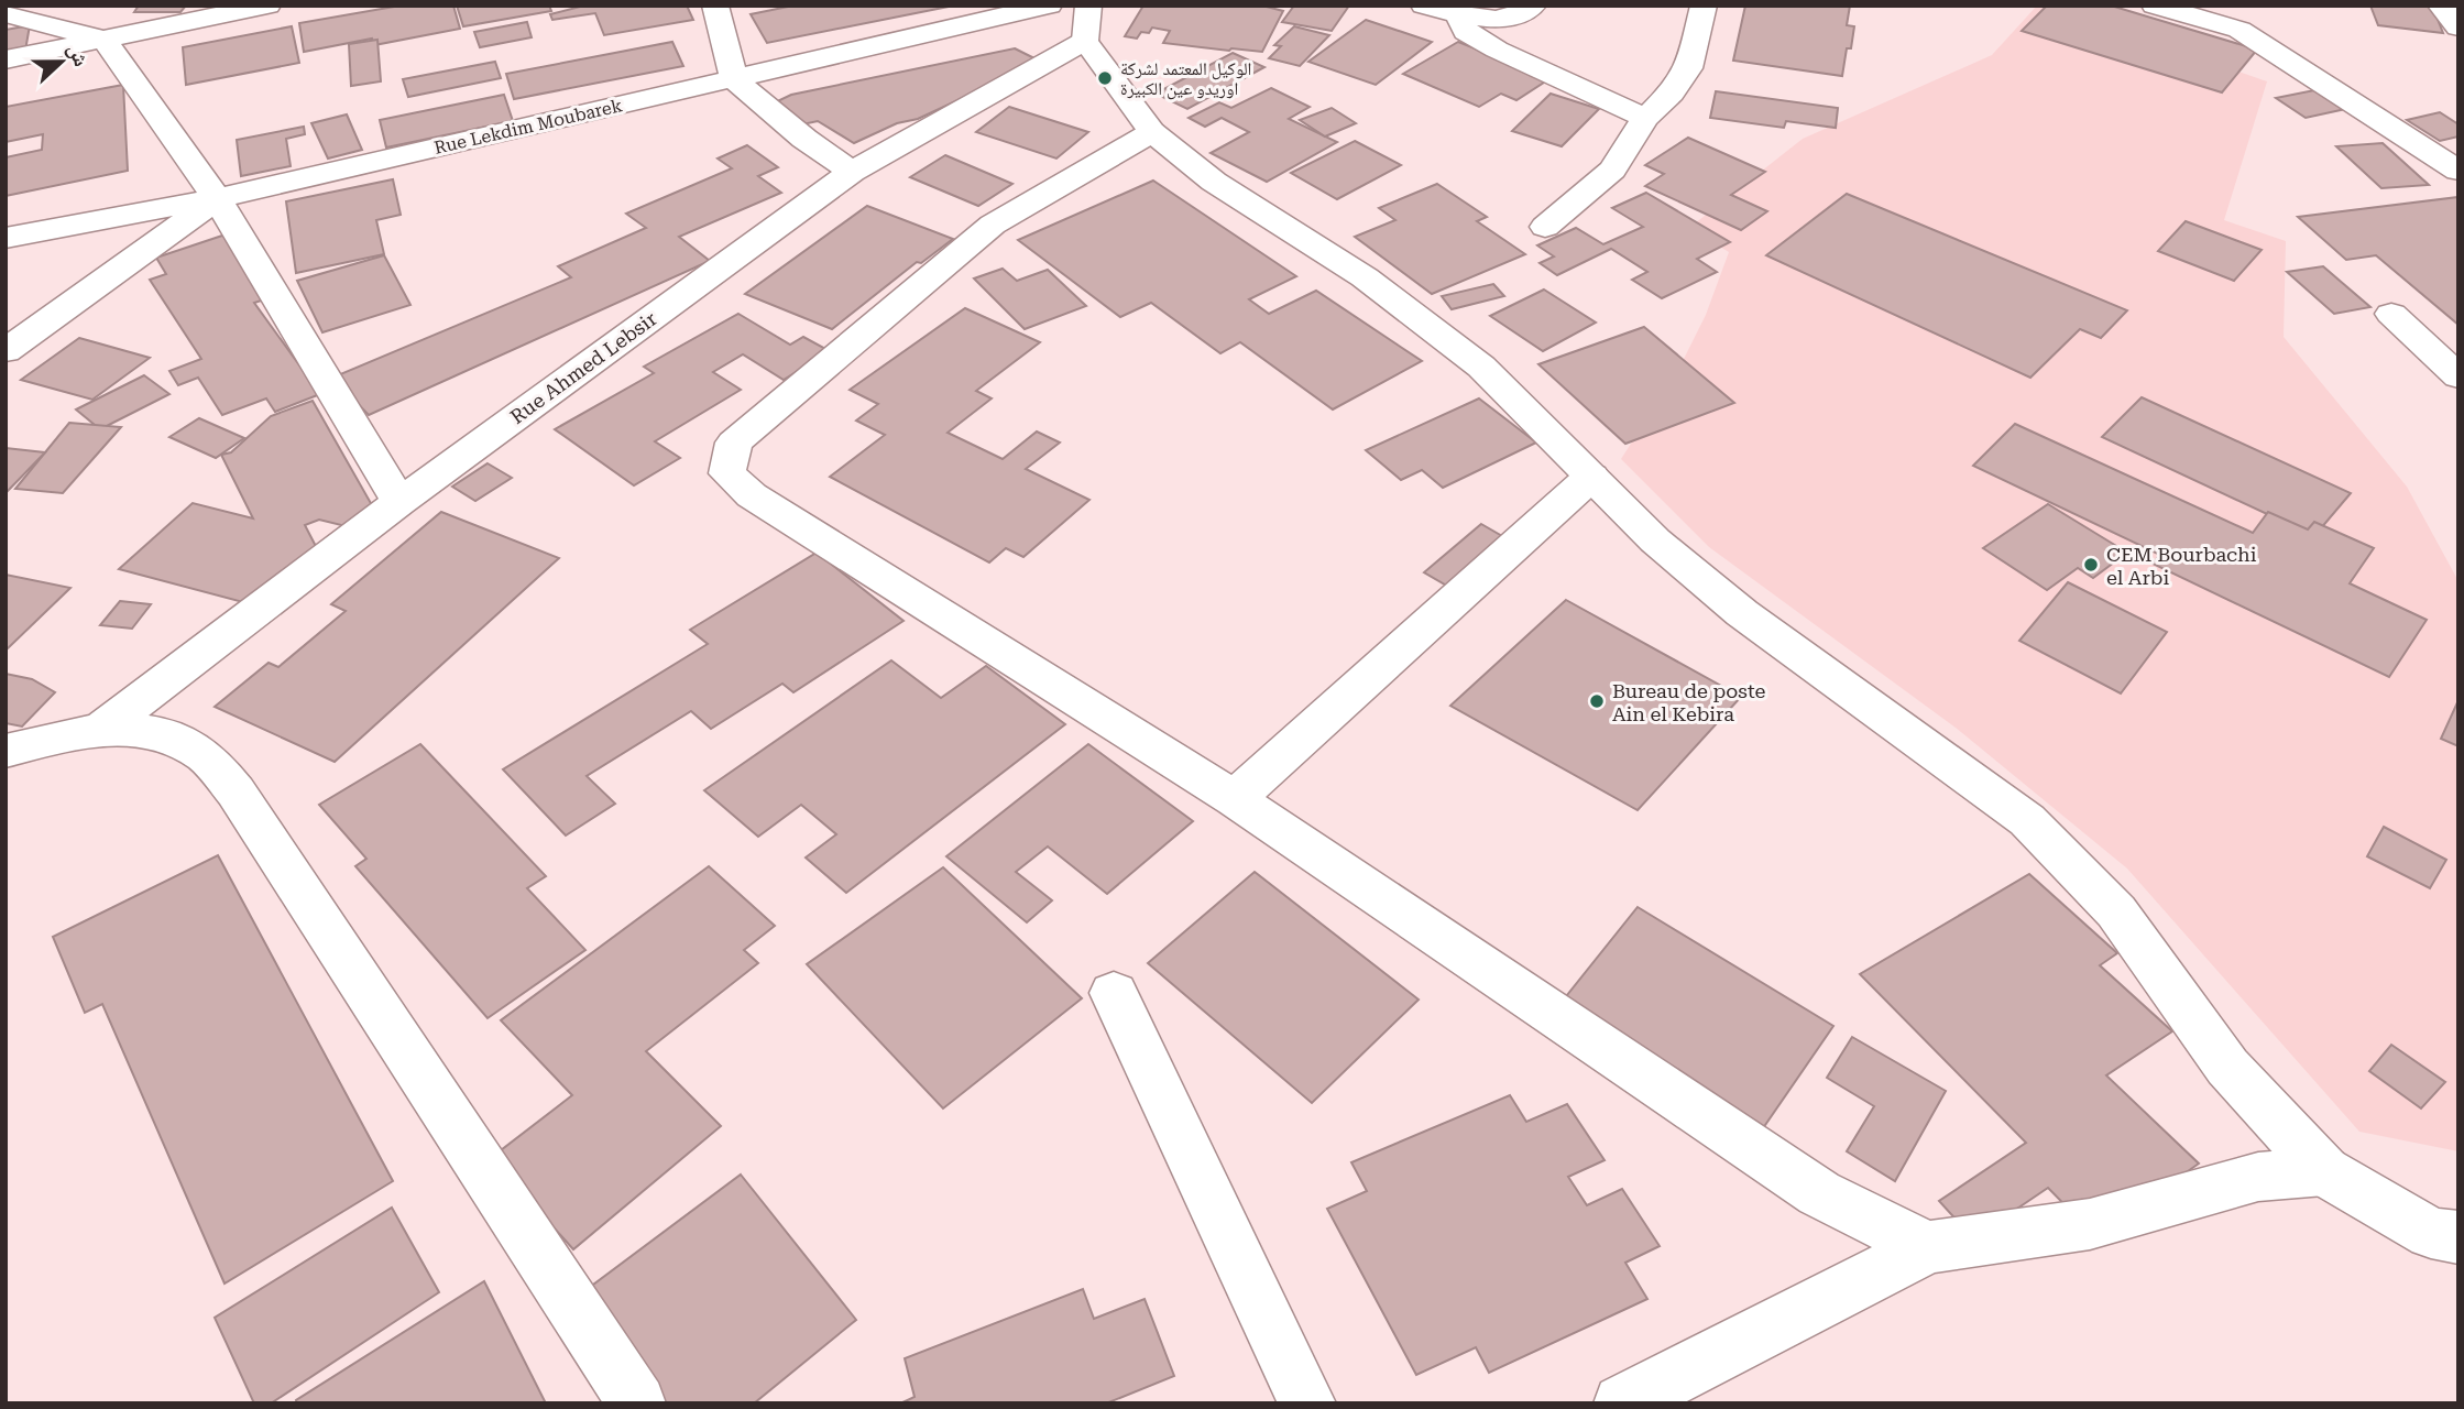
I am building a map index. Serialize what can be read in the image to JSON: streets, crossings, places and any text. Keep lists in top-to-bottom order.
{
  "streets": {
    "street": ["Rue Lekdim Moubarek", "Rue Ahmed Lebsir"]
  },
  "places": ["الوكيل المعتمد لشركة اوريدو عين الكبيرة", "CEM Bourbachi el Arbi", "Bureau de poste Ain el Kebira"],
  "north": "right"
}
